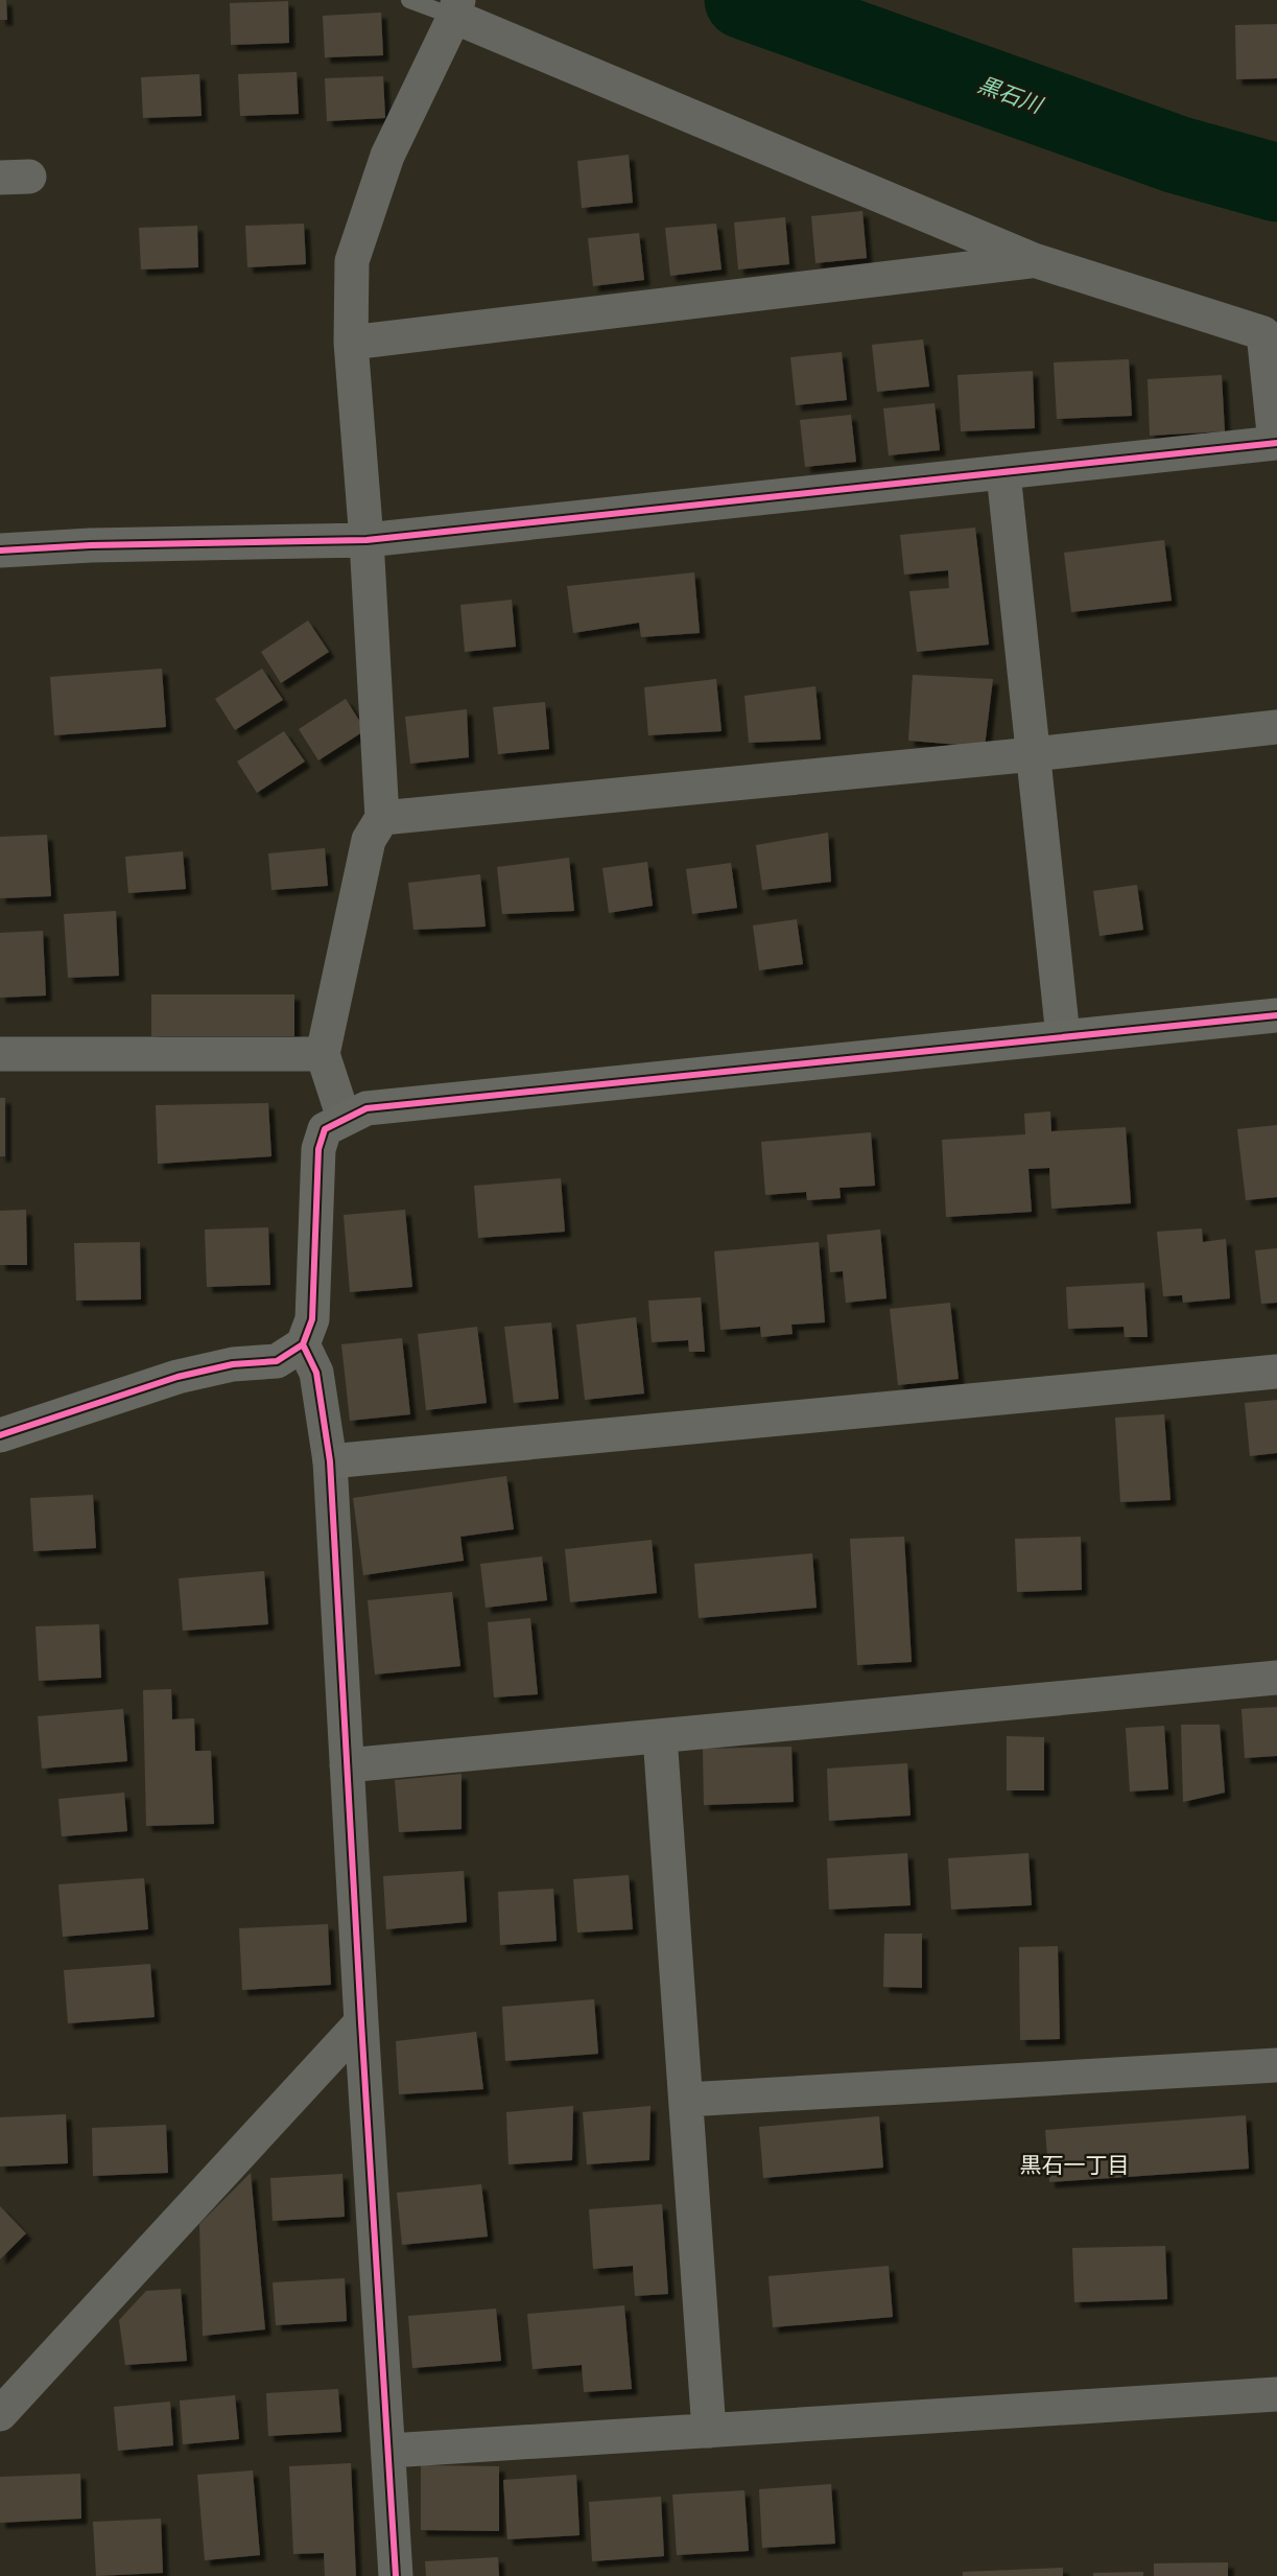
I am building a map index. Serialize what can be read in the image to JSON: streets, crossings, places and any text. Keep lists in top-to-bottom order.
{
  "districts": ["黒石一丁目"],
  "water": ["黒石川"]
}
